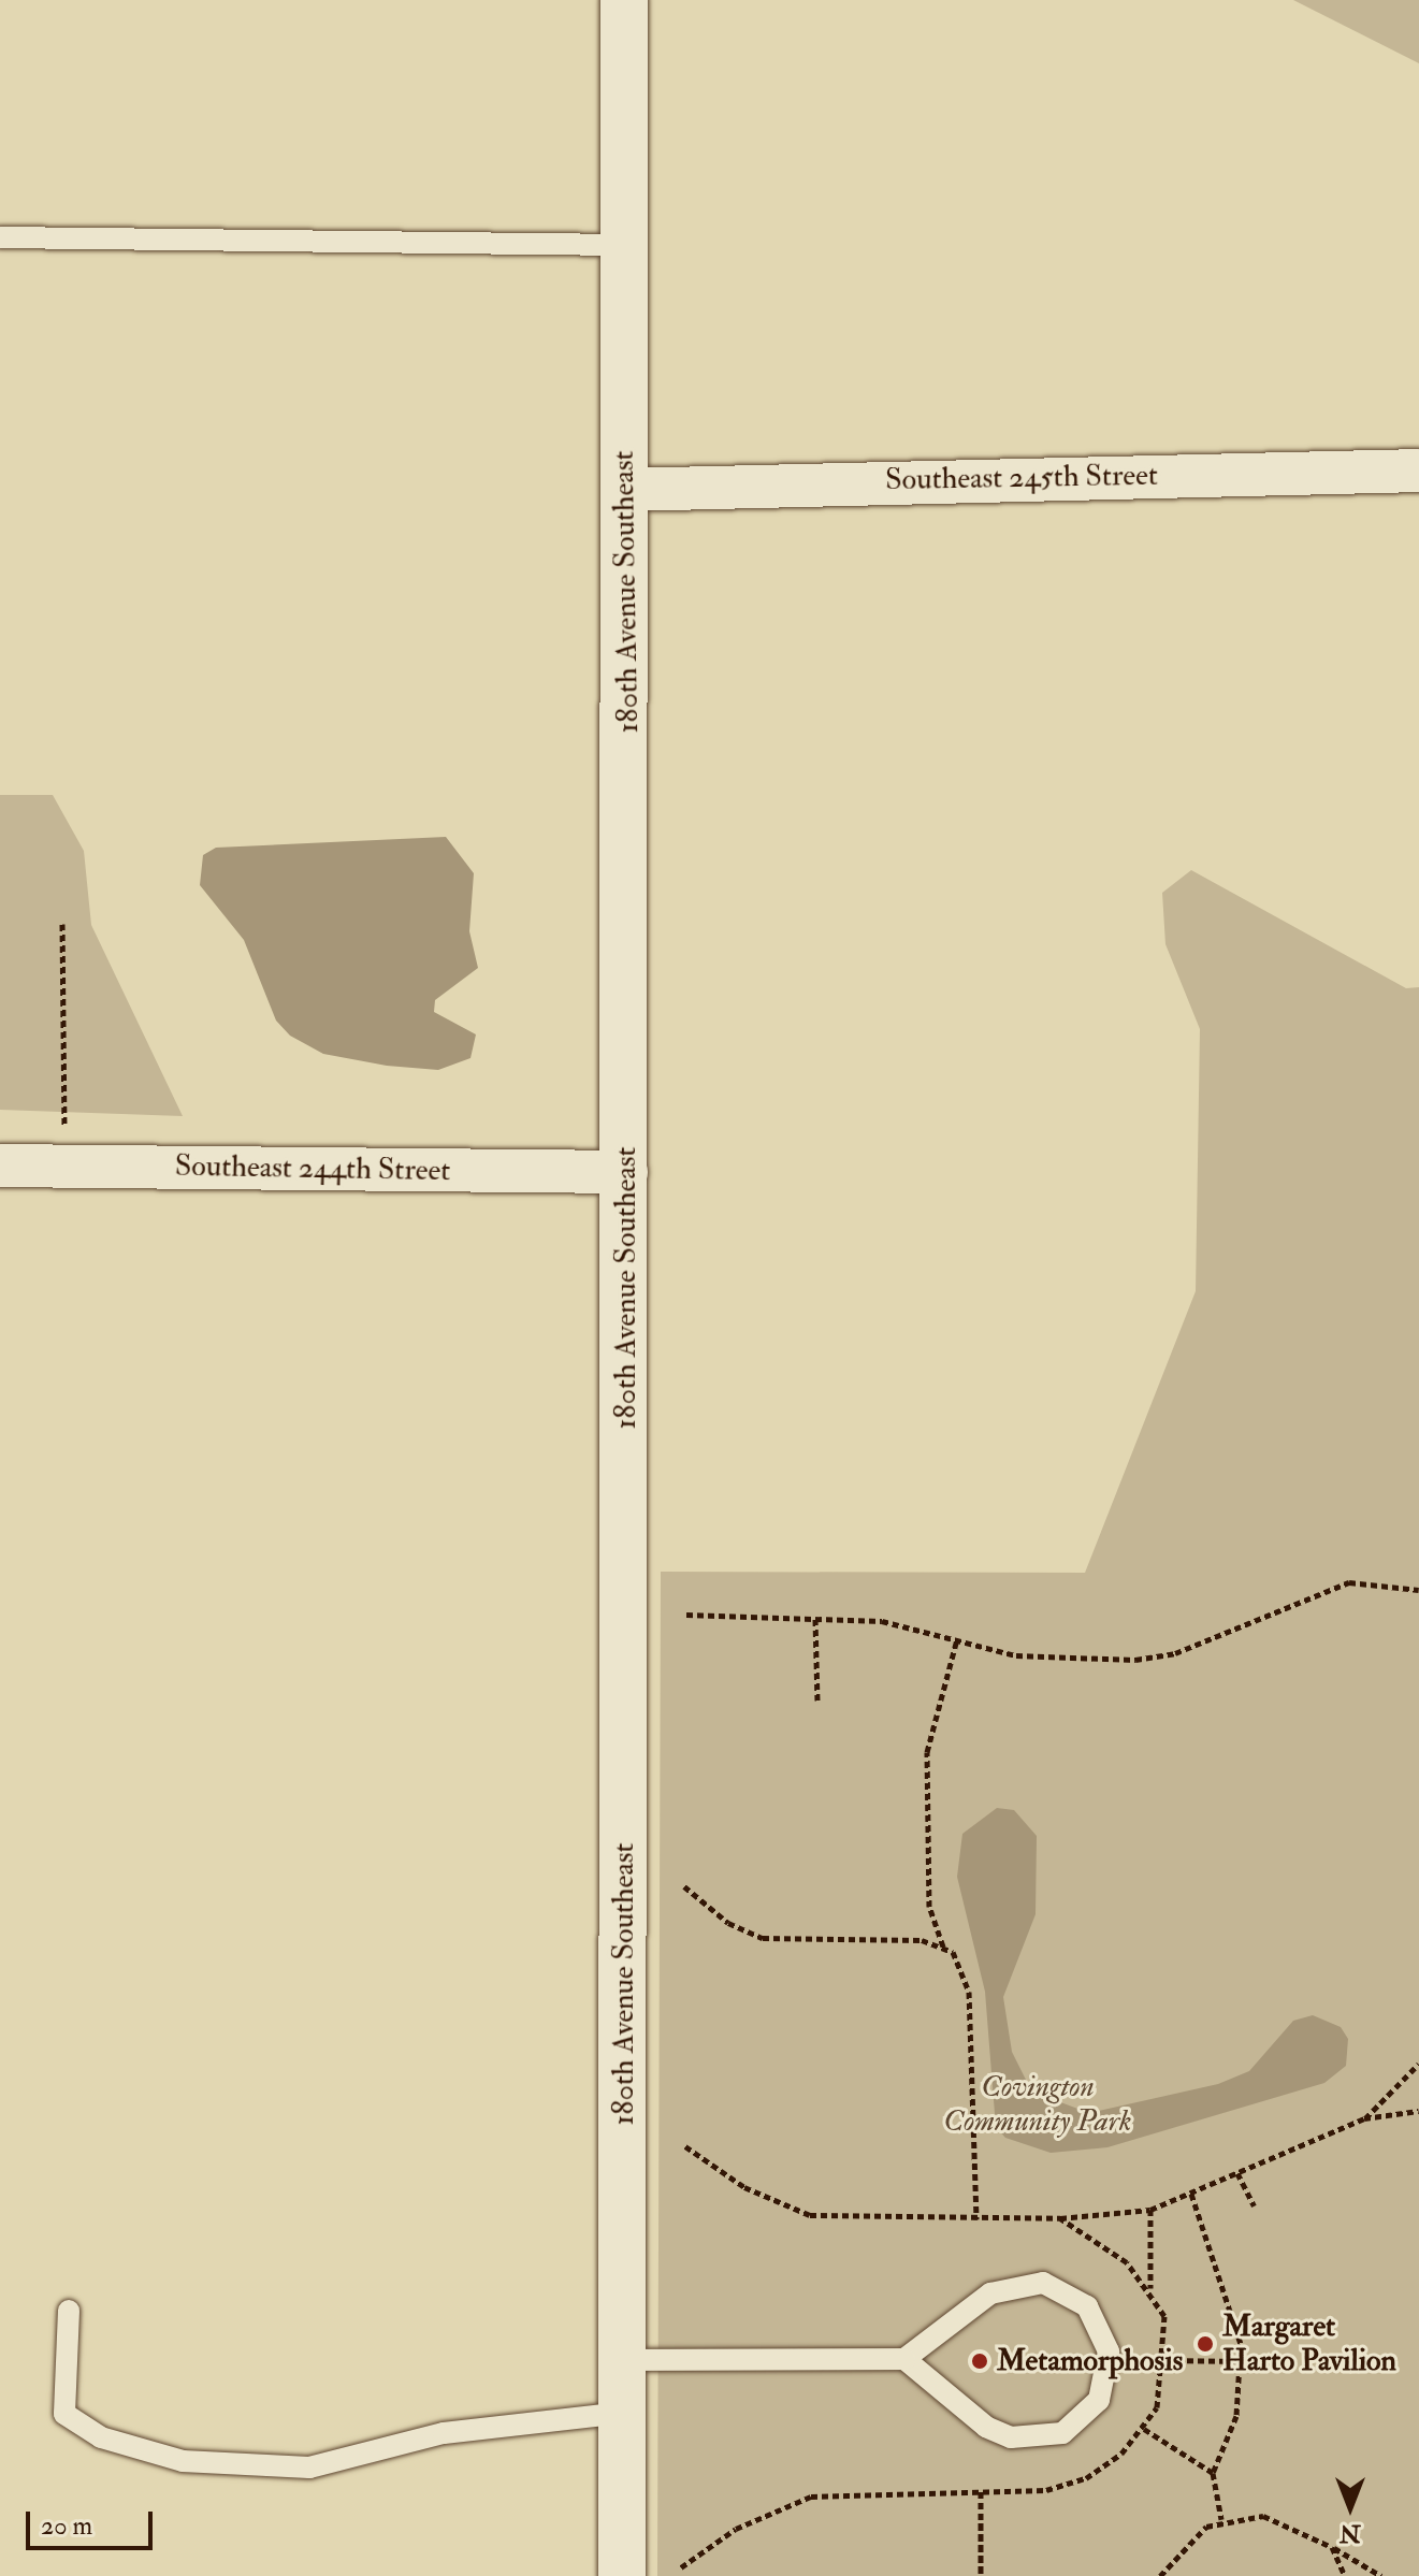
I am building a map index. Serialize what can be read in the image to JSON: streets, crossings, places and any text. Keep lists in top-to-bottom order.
{
  "streets": {
    "street": ["Southeast 245th Street", "180th Avenue Southeast", "Southeast 244th Street"]
  },
  "crossings": [
    ["Southeast 245th Street", "180th Avenue Southeast"],
    ["180th Avenue Southeast", "Southeast 244th Street"]
  ],
  "parks": ["Covington Community Park"],
  "places": ["Margaret Harto Pavilion", "Metamorphosis"],
  "scale_bar": "20 m",
  "north": "bottom"
}
